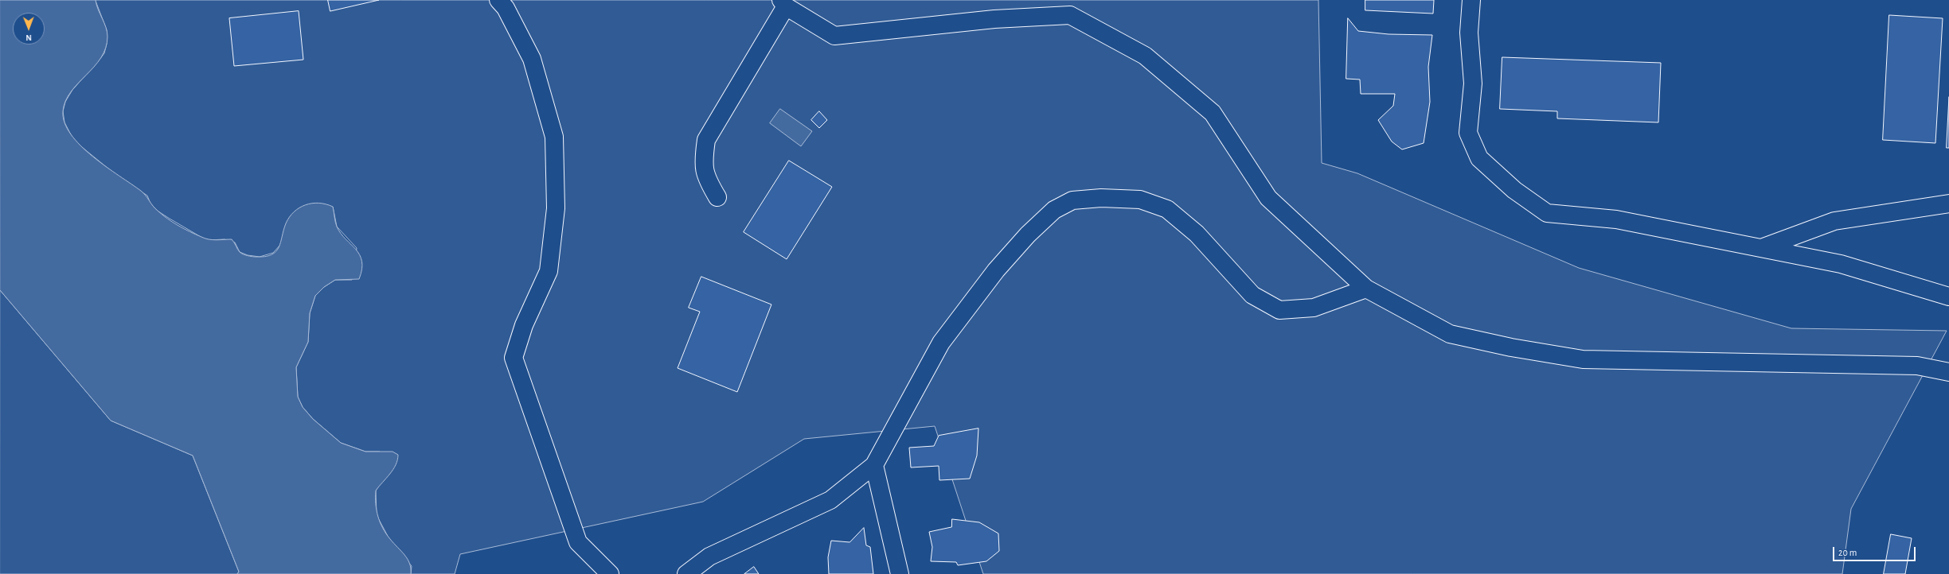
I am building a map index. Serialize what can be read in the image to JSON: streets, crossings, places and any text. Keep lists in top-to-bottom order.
{
  "scale_bar": "20 m",
  "north": "bottom"
}
